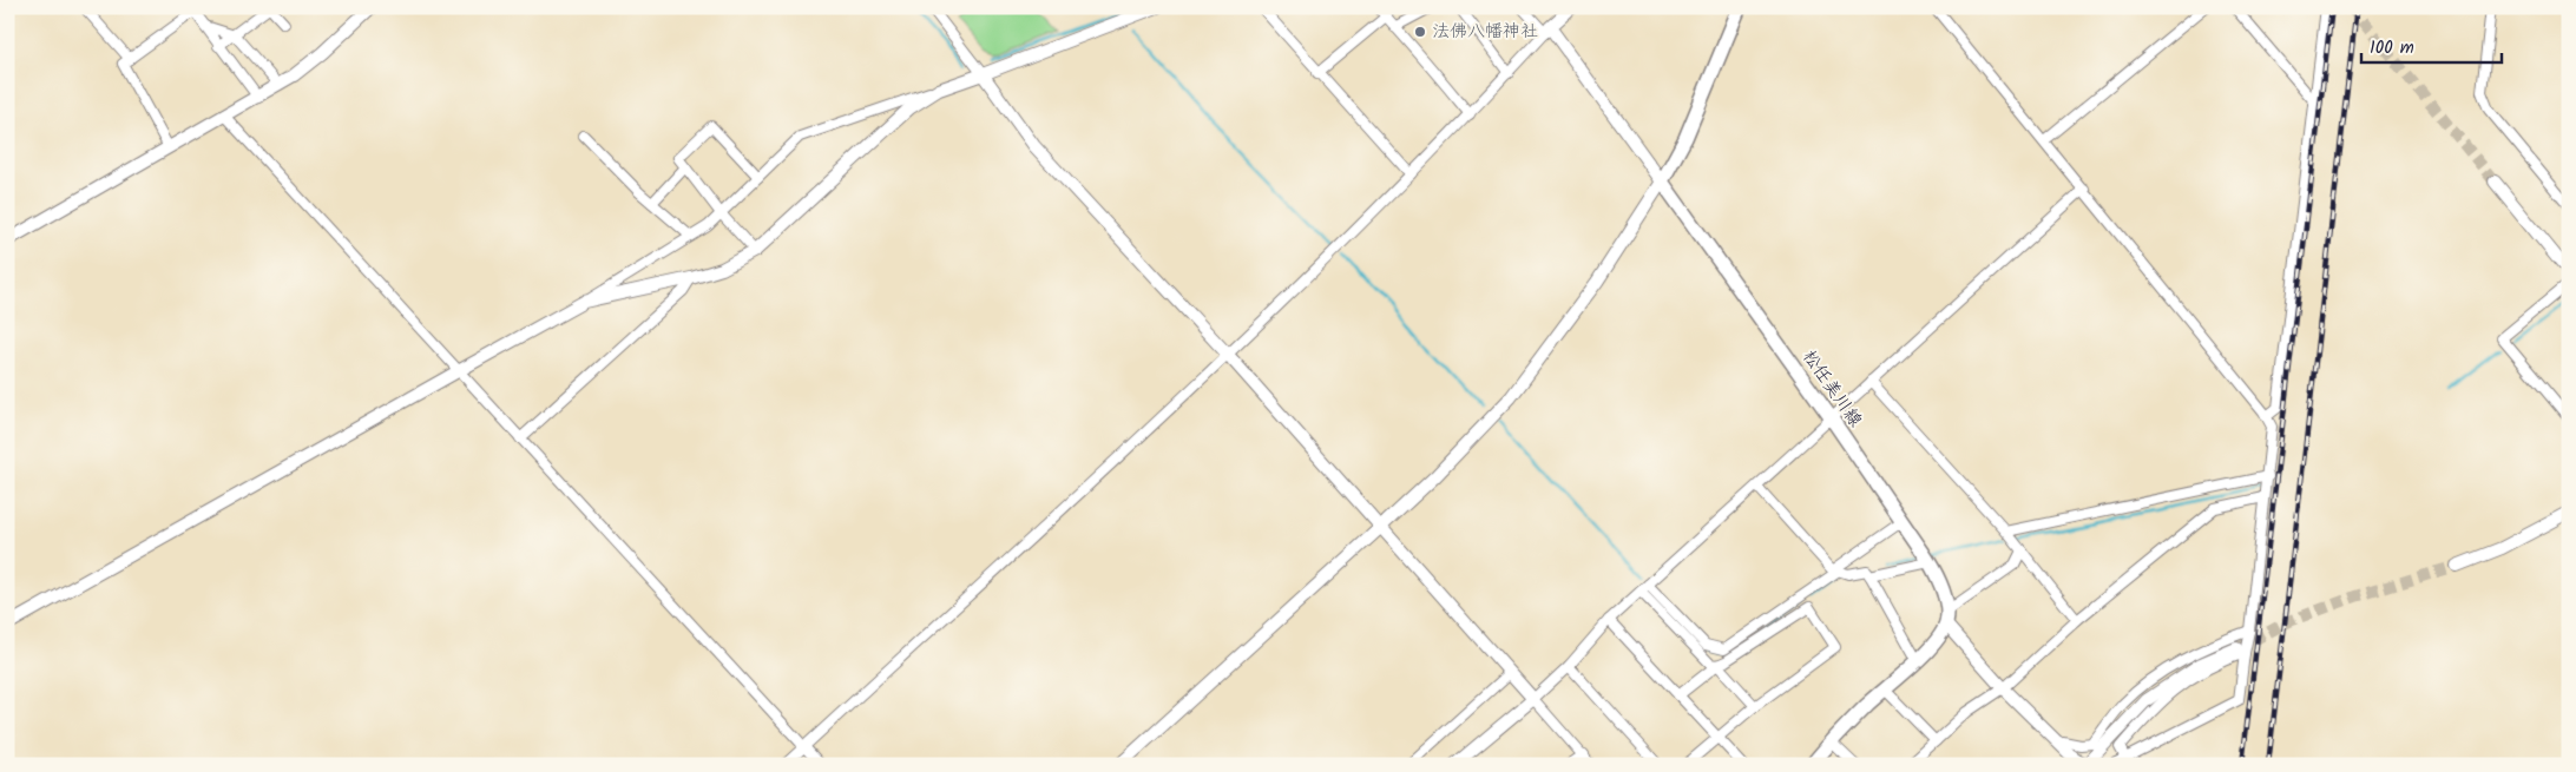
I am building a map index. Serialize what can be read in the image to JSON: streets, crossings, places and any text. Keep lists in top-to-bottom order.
{
  "streets": {
    "main road": ["松任美川線"]
  },
  "places": ["法佛八幡神社"],
  "scale_bar": "100 m"
}
